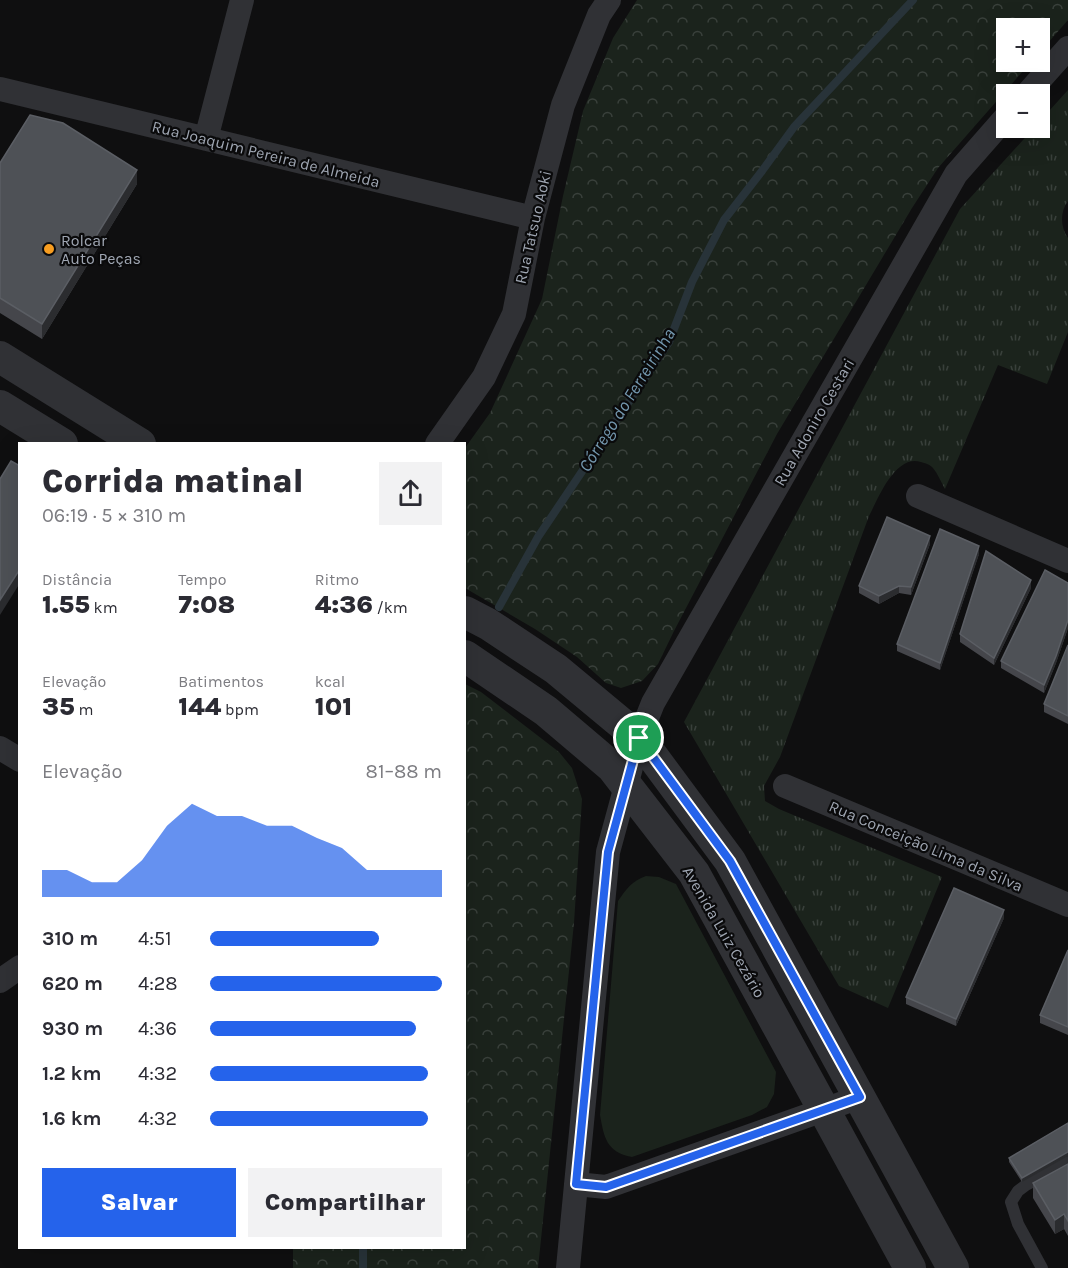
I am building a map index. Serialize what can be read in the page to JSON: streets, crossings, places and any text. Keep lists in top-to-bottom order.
{
  "streets": {
    "street": [
      "Rua Joaquim Pereira de Almeida",
      "Rua Tatsuo Aoki",
      "Rua Adoniro Cestari",
      "Rua Conceição Lima da Silva",
      "Avenida Luiz Cezário"
    ]
  },
  "crossings": [
    ["Rua Joaquim Pereira de Almeida", "Rua Tatsuo Aoki"],
    ["Rua Adoniro Cestari", "Avenida Luiz Cezário"]
  ],
  "water": ["Córrego do Ferreirinha"],
  "places": ["Rolcar Auto Peças"],
  "page": {
    "map_buttons": ["+", "−"],
    "heading": ["Corrida matinal", "06:19 · 5 × 310 m"],
    "stats": [
      ["Distância", "1.55 km"],
      ["Tempo", "7:08"],
      ["Ritmo", "4:36 /km"],
      ["Elevação", "35 m"],
      ["Batimentos", "144 bpm"],
      ["kcal", "101"]
    ],
    "chart": ["Elevação", "81–88 m"],
    "list": [
      {
        "name": "310 m",
        "note": "4:51"
      },
      {
        "name": "620 m",
        "note": "4:28"
      },
      {
        "name": "930 m",
        "note": "4:36"
      },
      {
        "name": "1.2 km",
        "note": "4:32"
      },
      {
        "name": "1.6 km",
        "note": "4:32"
      }
    ],
    "buttons": ["Salvar", "Compartilhar"]
  }
}
